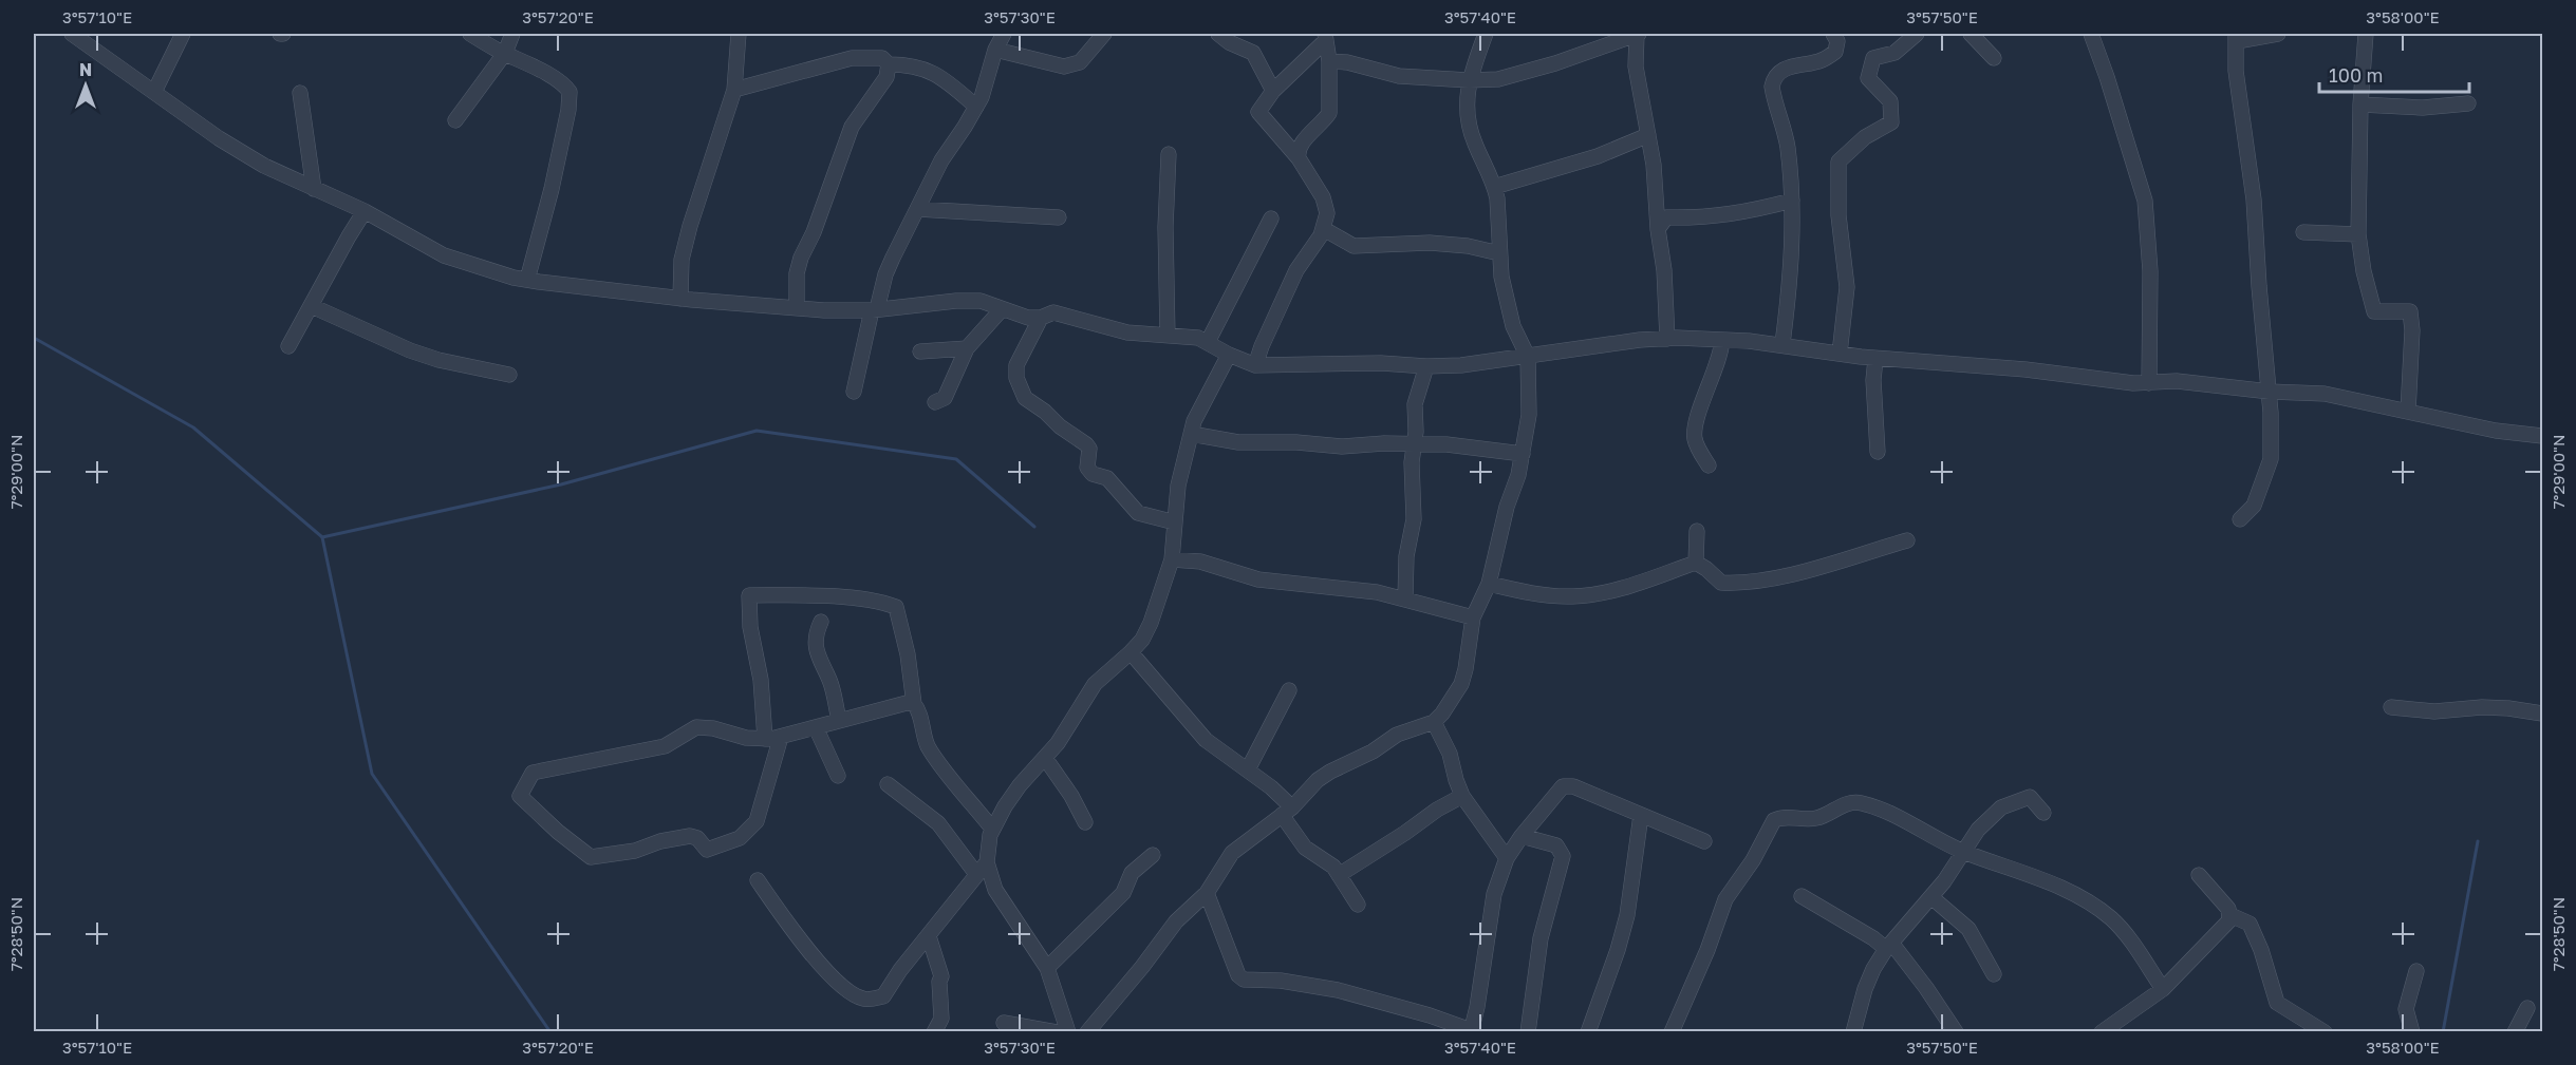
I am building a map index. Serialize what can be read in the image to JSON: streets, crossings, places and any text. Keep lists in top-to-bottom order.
{
  "scale_bar": "100 m",
  "north": "top",
  "coordinates": [
    "3°57'10\"E",
    "3°57'20\"E",
    "3°57'30\"E",
    "3°57'40\"E",
    "3°57'50\"E",
    "3°58'00\"E",
    "7°29'00\"N",
    "7°28'50\"N"
  ]
}
